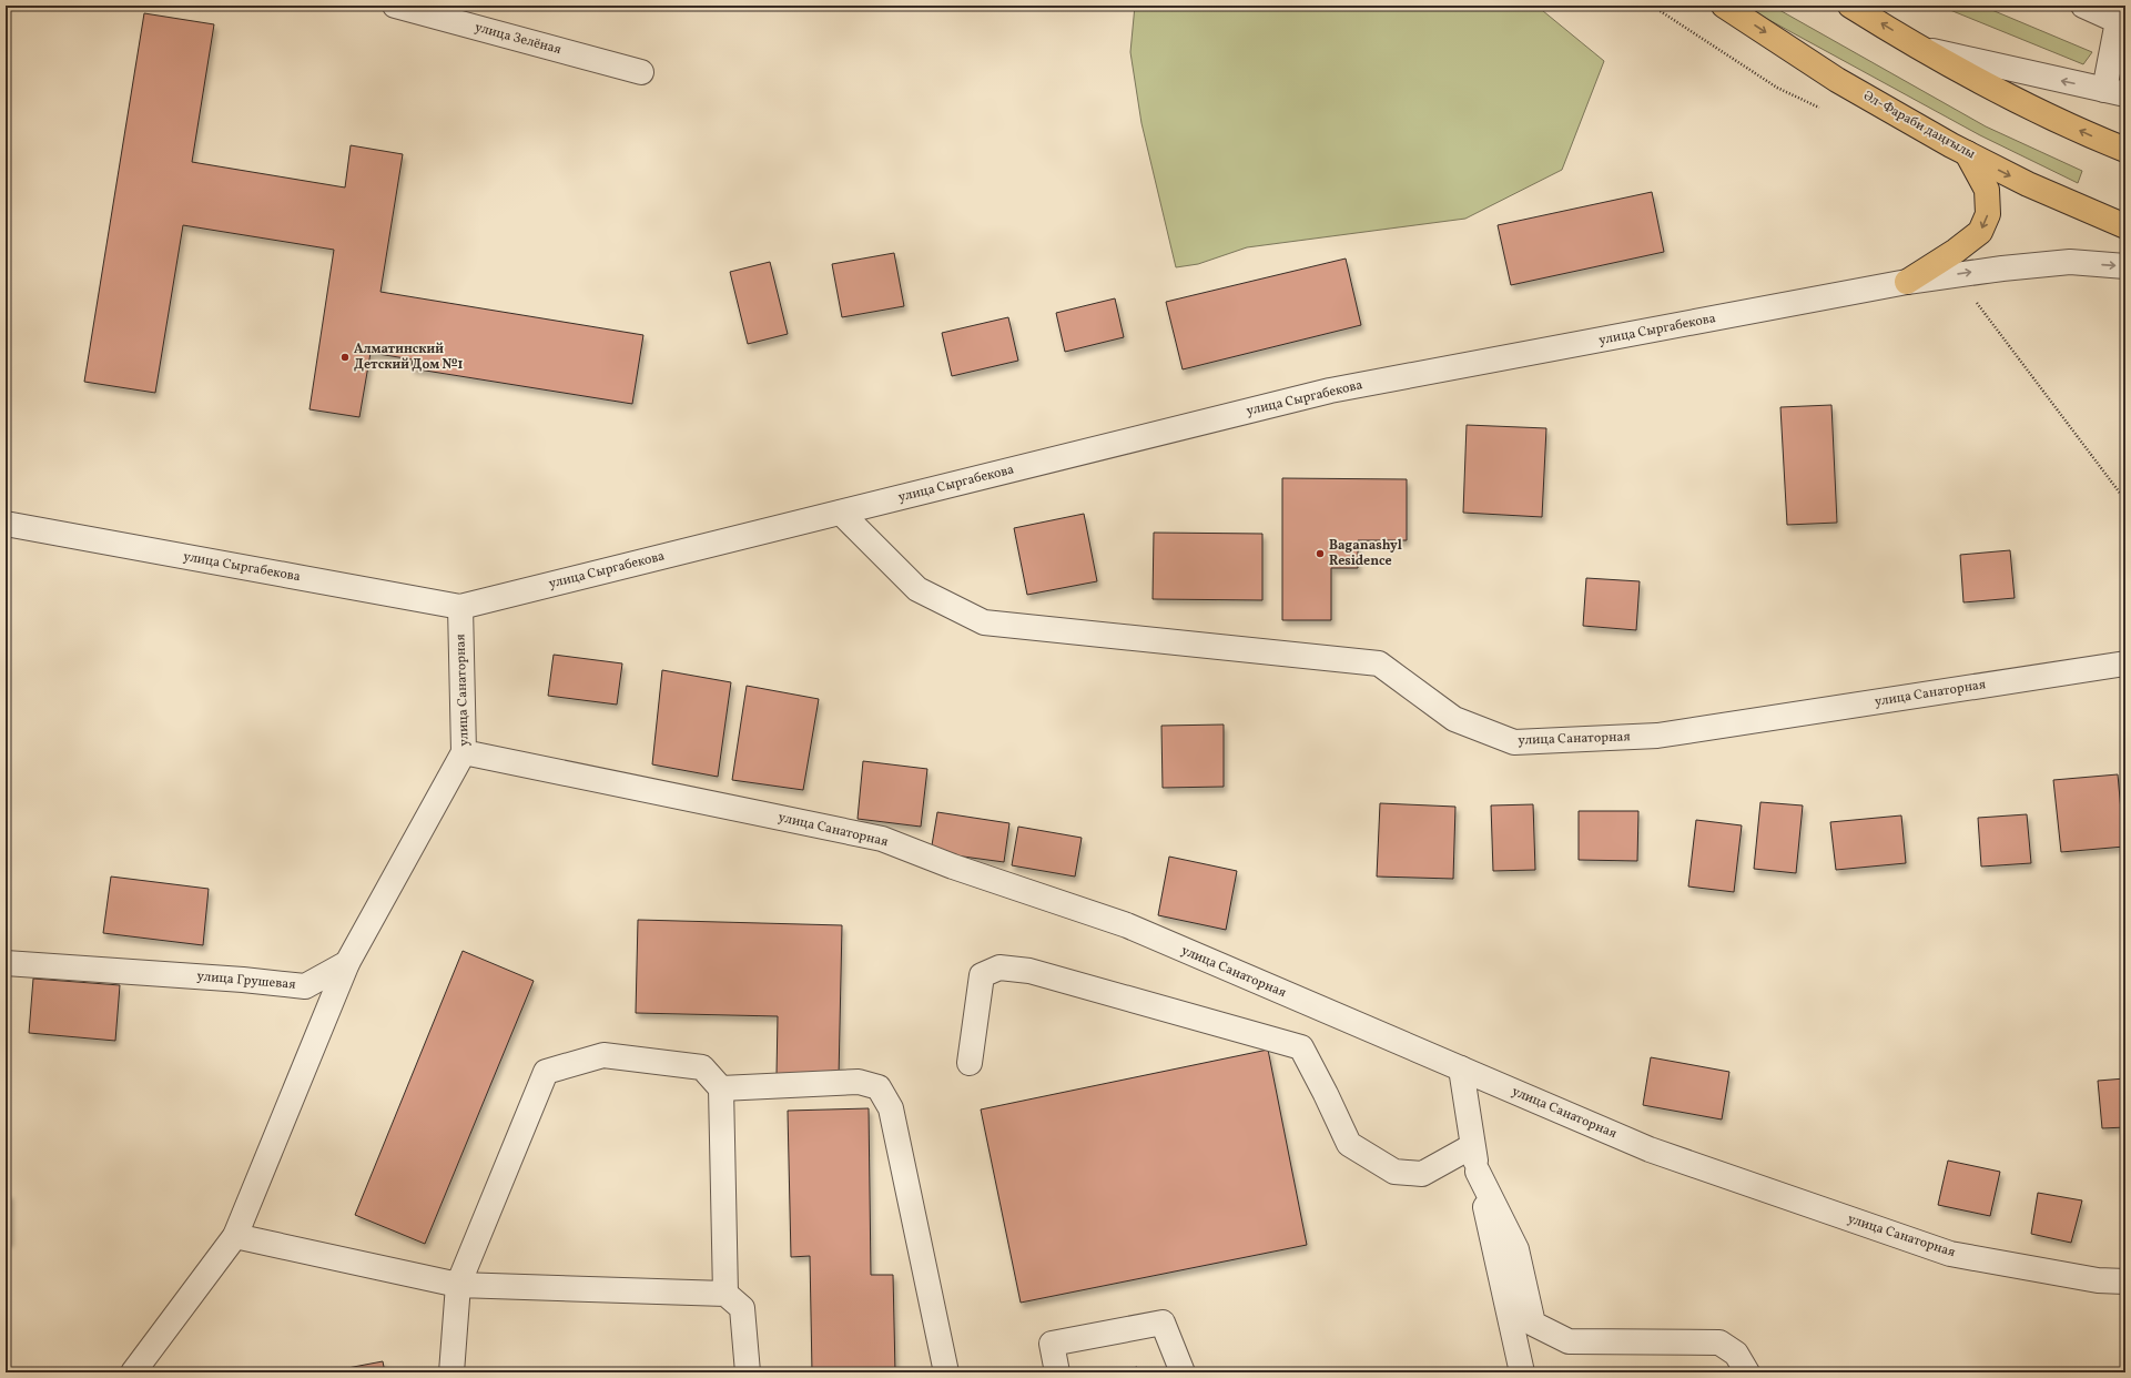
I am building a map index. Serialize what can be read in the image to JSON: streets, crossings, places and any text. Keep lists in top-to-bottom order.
{
  "streets": {
    "main road": ["Әл-Фараби даңғылы"],
    "street": [
      "улица Зелёная",
      "улица Сыргабекова",
      "улица Санаторная",
      "улица Грушевая"
    ]
  },
  "crossings": [
    ["улица Сыргабекова", "улица Санаторная"]
  ],
  "places": ["Алматинский Детский Дом №1", "Baganashyl Residence"]
}
